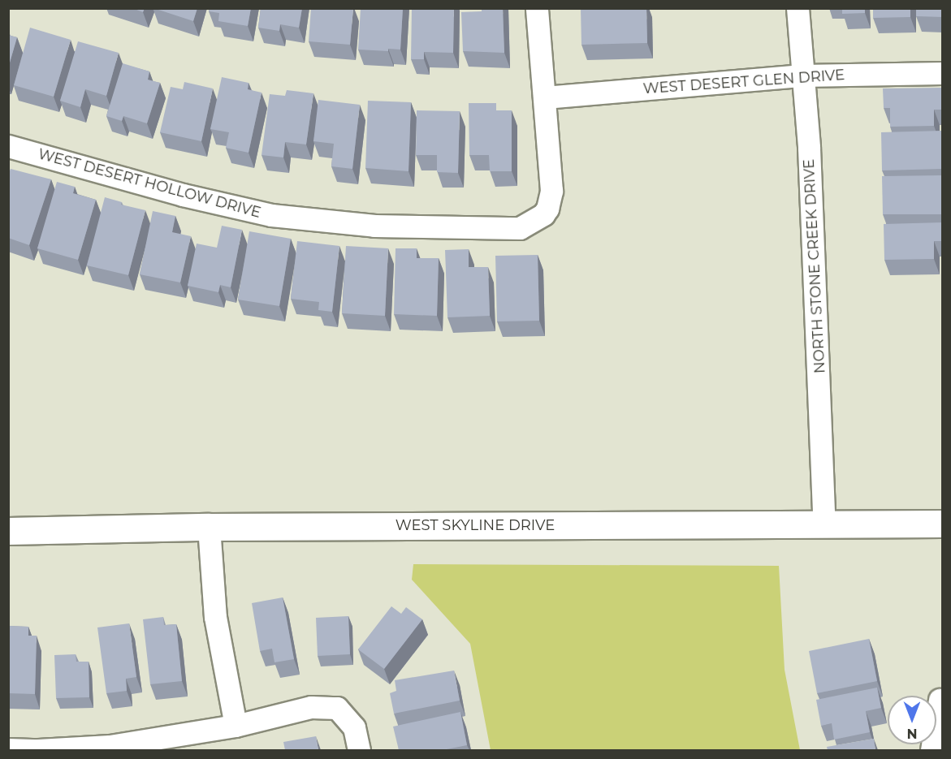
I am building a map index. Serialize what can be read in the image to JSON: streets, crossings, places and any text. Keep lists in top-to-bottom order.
{
  "streets": {
    "street": [
      "WEST DESERT GLEN DRIVE",
      "WEST DESERT HOLLOW DRIVE",
      "NORTH STONE CREEK DRIVE",
      "WEST SKYLINE DRIVE"
    ]
  },
  "crossings": [
    ["WEST DESERT GLEN DRIVE", "WEST DESERT HOLLOW DRIVE"],
    ["WEST DESERT GLEN DRIVE", "NORTH STONE CREEK DRIVE"],
    ["NORTH STONE CREEK DRIVE", "WEST SKYLINE DRIVE"]
  ],
  "north": "bottom"
}
